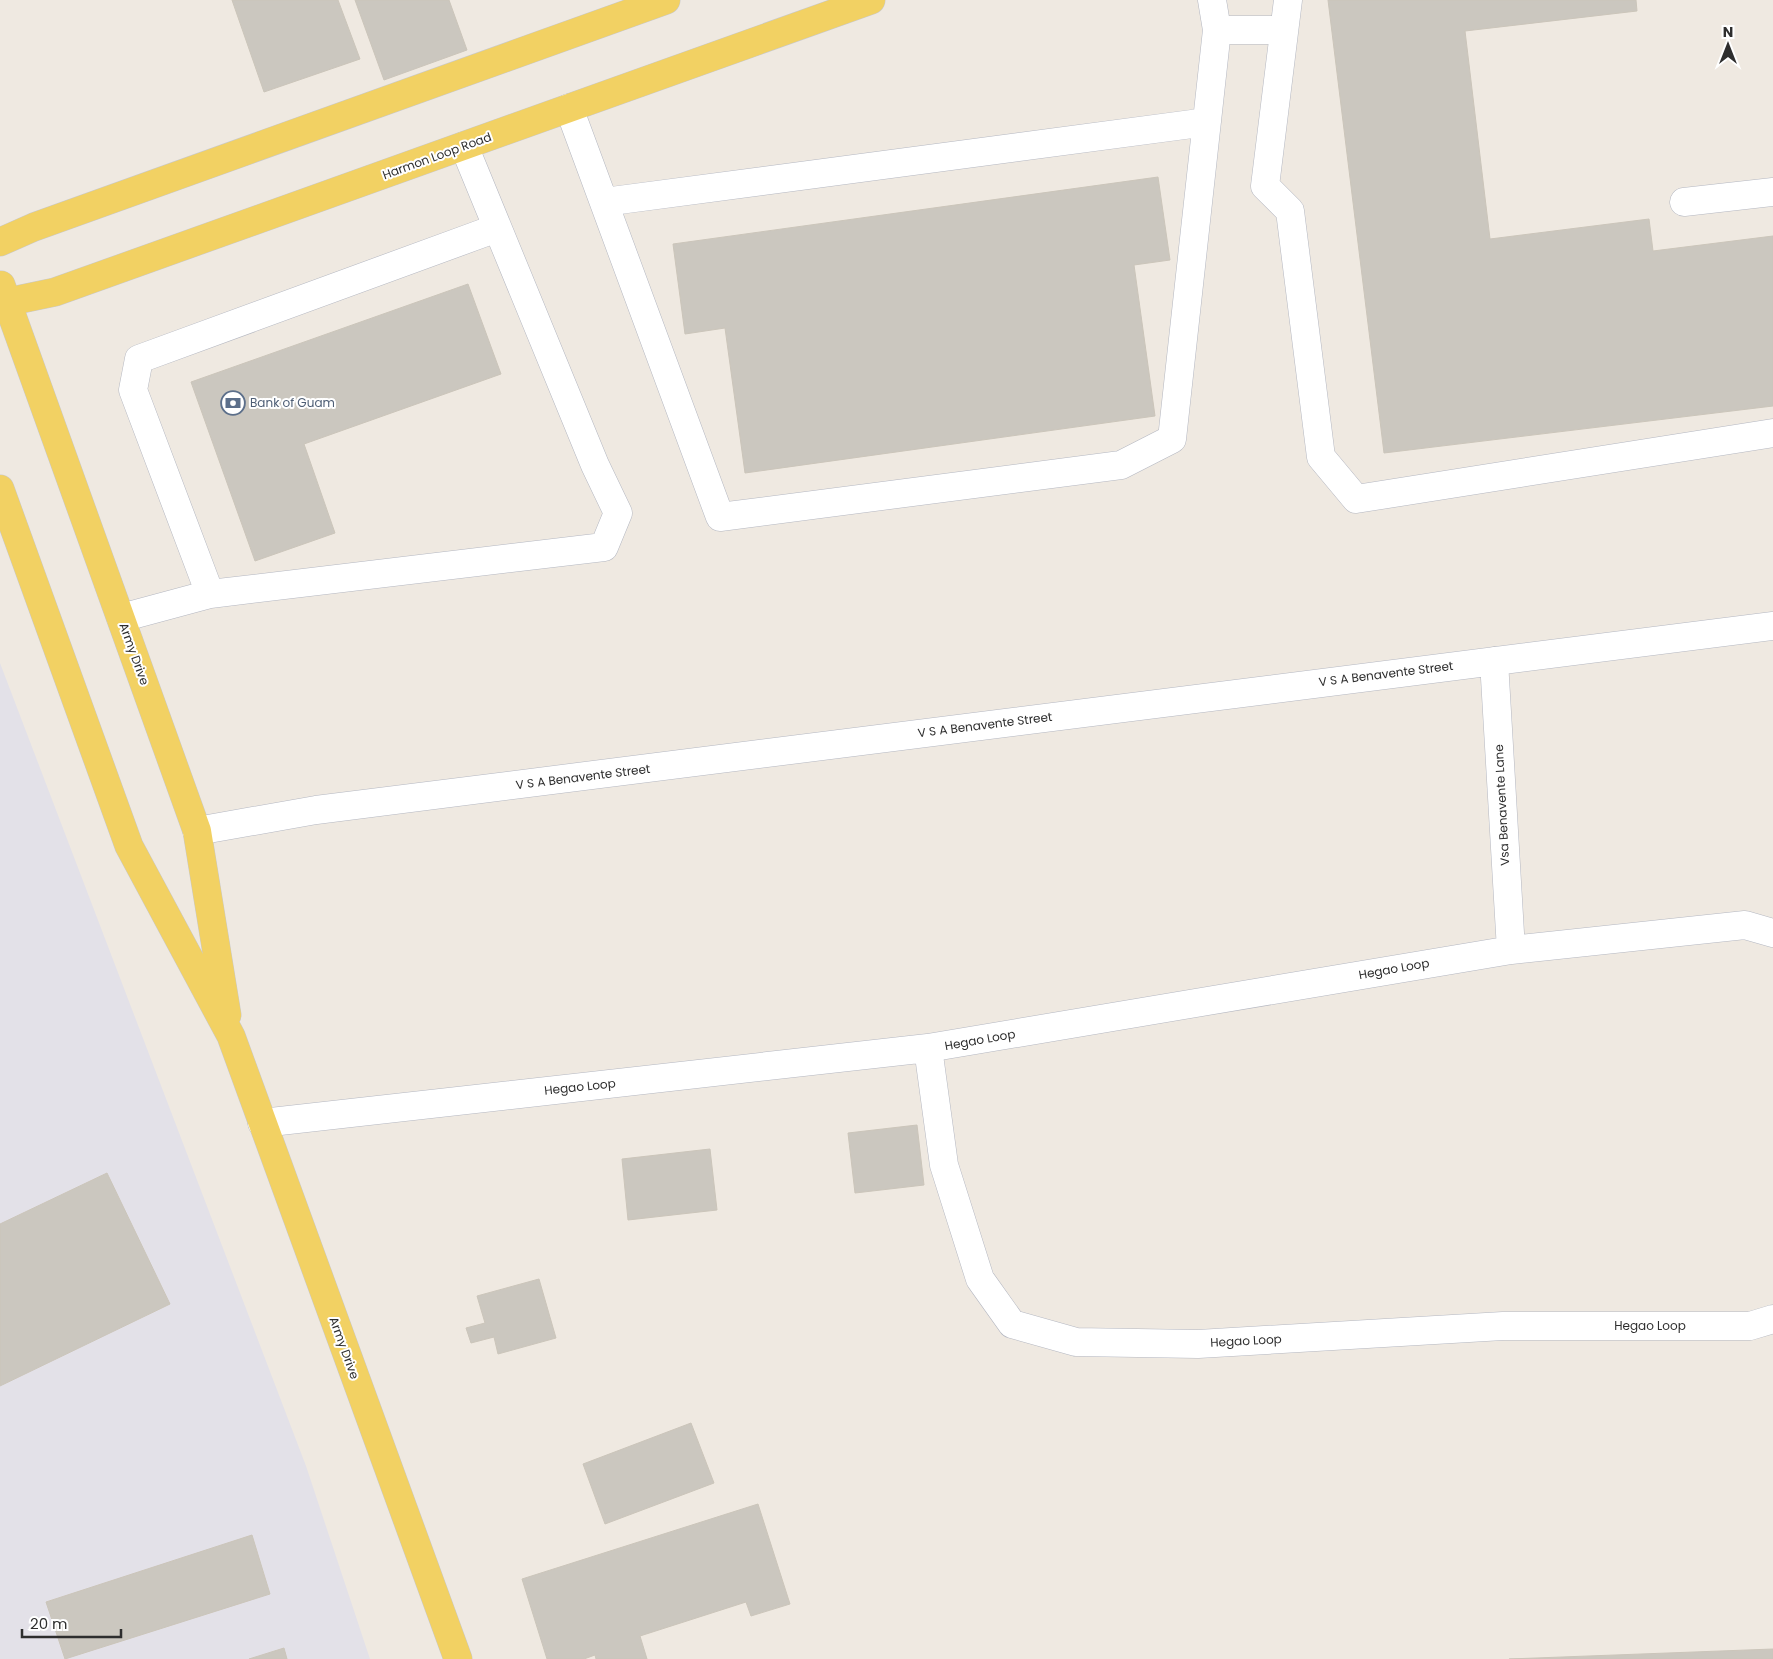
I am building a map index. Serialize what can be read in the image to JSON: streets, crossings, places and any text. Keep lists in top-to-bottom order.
{
  "streets": {
    "main road": ["Harmon Loop Road", "Army Drive"],
    "street": ["V S A Benavente Street", "Vsa Benavente Lane", "Hegao Loop"]
  },
  "crossings": [
    ["Harmon Loop Road", "Army Drive"],
    ["Army Drive", "V S A Benavente Street"],
    ["Army Drive", "Hegao Loop"],
    ["V S A Benavente Street", "Vsa Benavente Lane"],
    ["Vsa Benavente Lane", "Hegao Loop"]
  ],
  "places": {
    "bank": ["Bank of Guam"]
  },
  "scale_bar": "20 m",
  "north": "top"
}
